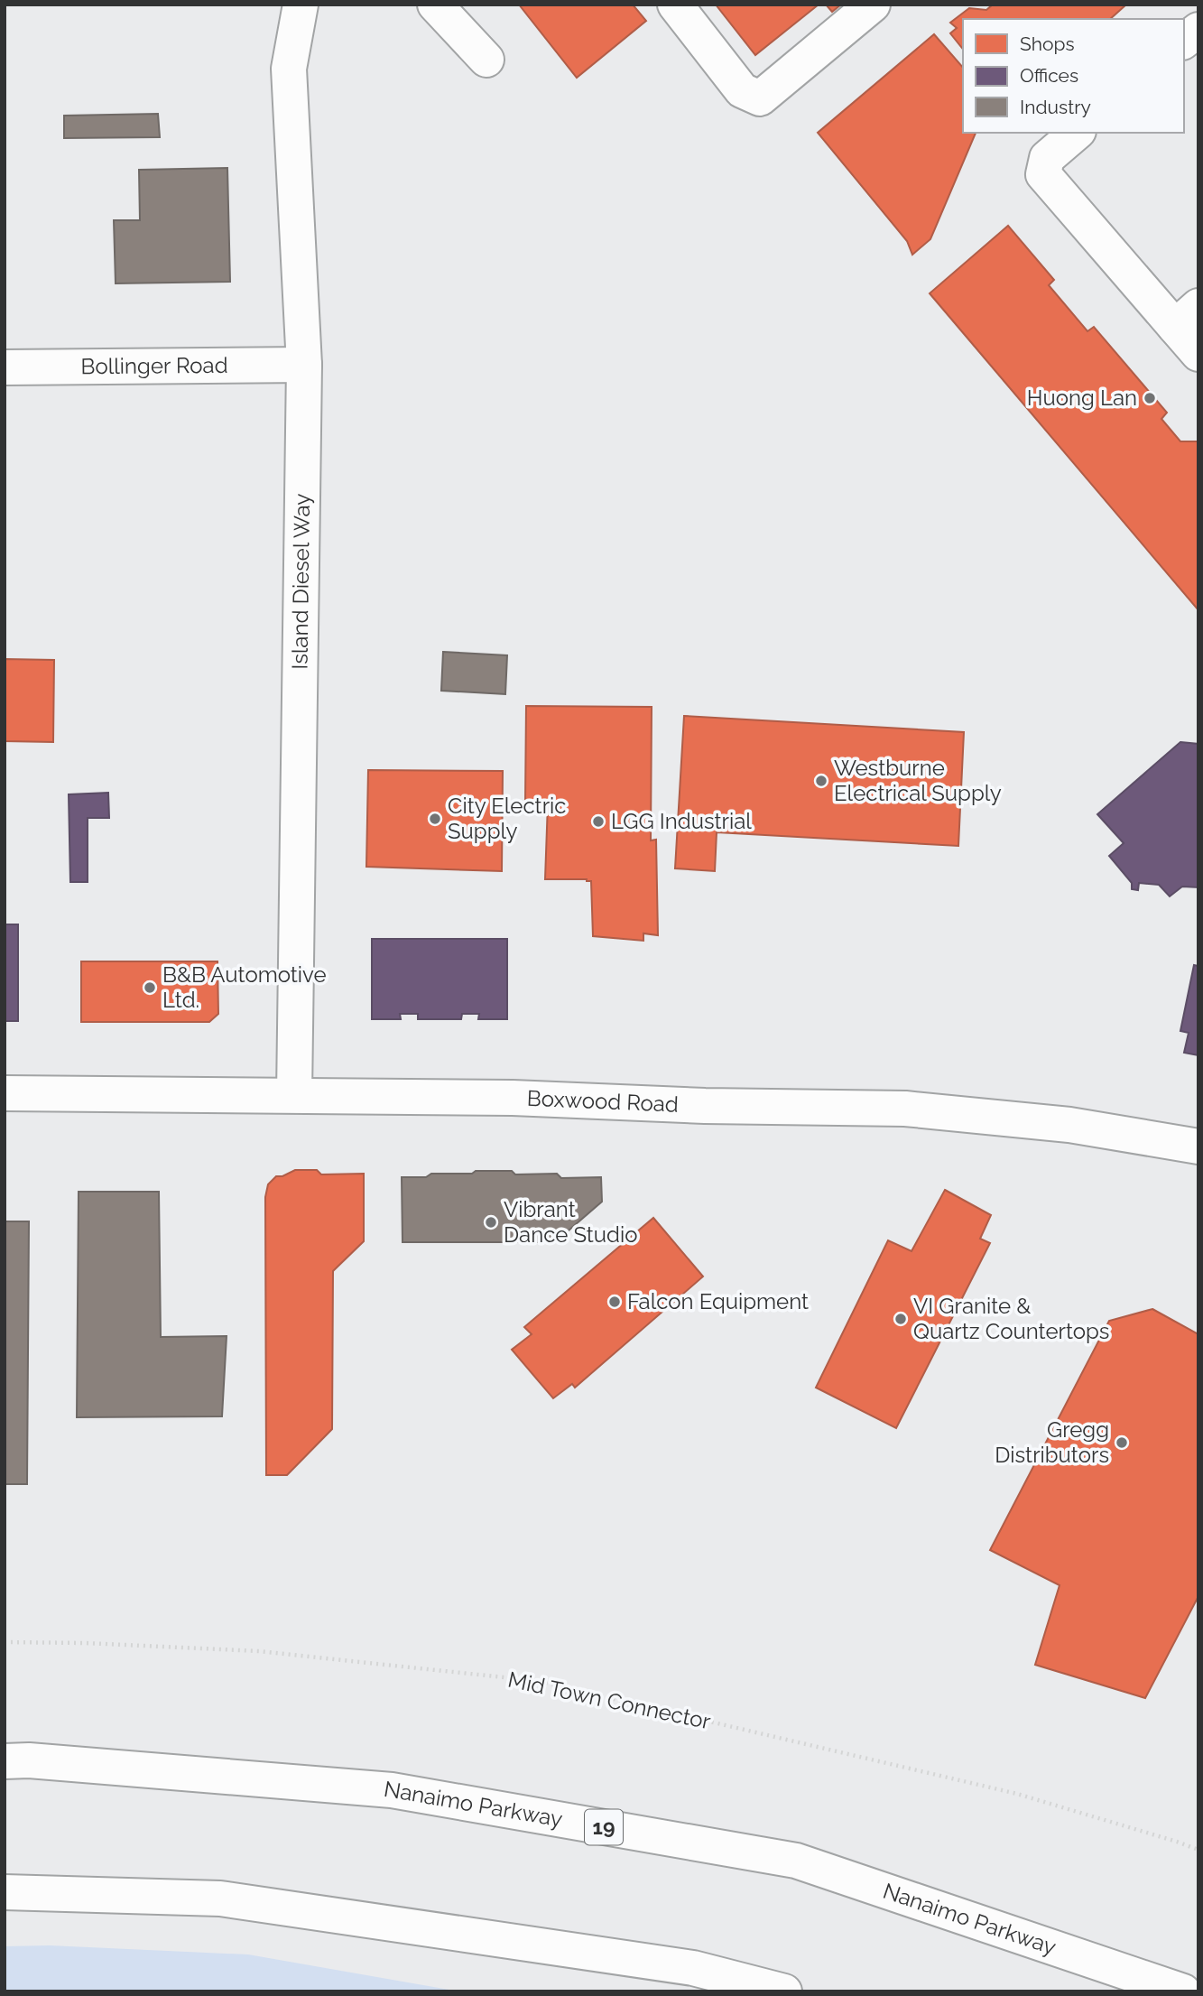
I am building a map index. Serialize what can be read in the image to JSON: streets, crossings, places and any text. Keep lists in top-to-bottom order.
{
  "streets": {
    "main road": [
      "Bollinger Road",
      "Island Diesel Way",
      "Boxwood Road",
      "Nanaimo Parkway",
      "19"
    ],
    "path": ["Mid Town Connector"]
  },
  "crossings": [
    ["Bollinger Road", "Island Diesel Way"],
    ["Island Diesel Way", "Boxwood Road"]
  ],
  "places": [
    "Huong Lan",
    "Westburne Electrical Supply",
    "City Electric Supply",
    "LGG Industrial",
    "B&B Automotive Ltd.",
    "Vibrant Dance Studio",
    "Falcon Equipment",
    "VI Granite & Quartz Countertops",
    "Gregg Distributors"
  ],
  "legend": ["Shops", "Offices", "Industry"]
}
